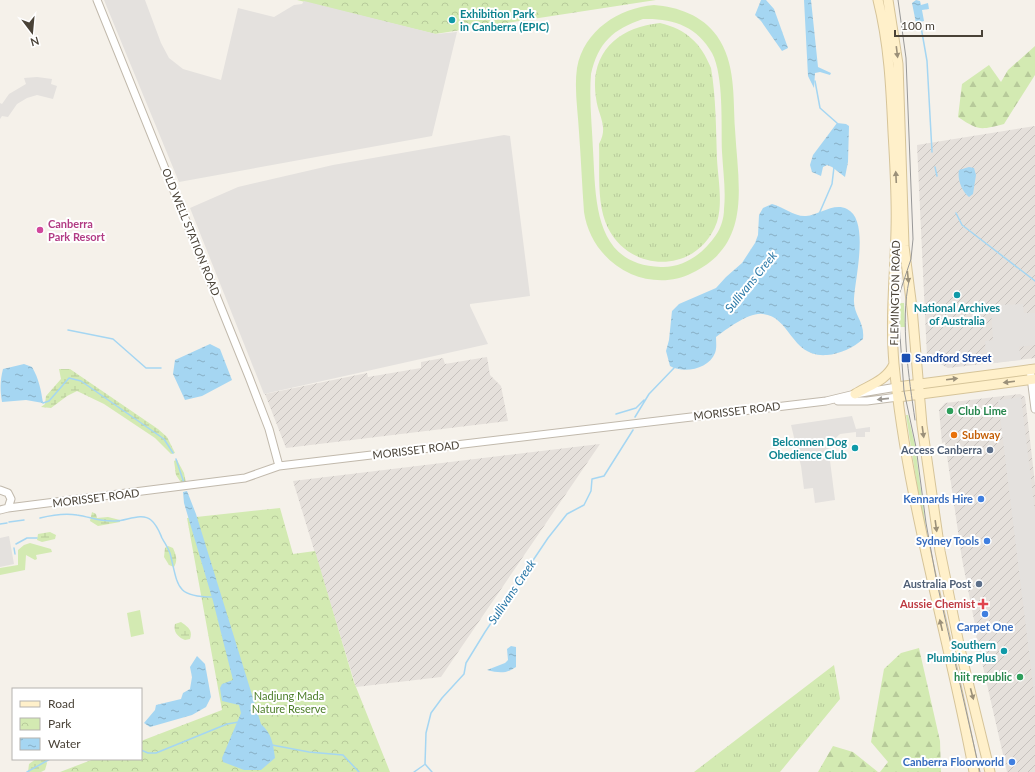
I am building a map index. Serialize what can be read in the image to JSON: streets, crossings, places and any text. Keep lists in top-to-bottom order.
{
  "streets": {
    "main road": ["FLEMINGTON ROAD"],
    "street": ["OLD WELL STATION ROAD", "MORISSET ROAD"]
  },
  "crossings": [
    ["OLD WELL STATION ROAD", "MORISSET ROAD"],
    ["FLEMINGTON ROAD", "MORISSET ROAD"]
  ],
  "water": ["Sullivans Creek"],
  "parks": ["Nadjung Mada Nature Reserve"],
  "places": {
    "other": [
      "Exhibition Park in Canberra (EPIC)",
      "Canberra Park Resort",
      "National Archives of Australia",
      "Club Lime",
      "Subway",
      "Belconnen Dog Obedience Club",
      "Access Canberra",
      "Kennards Hire",
      "Sydney Tools",
      "Australia Post",
      "Carpet One",
      "Southern Plumbing Plus",
      "hiit republic",
      "Canberra Floorworld"
    ],
    "transit": ["Sandford Street"],
    "health": ["Aussie Chemist"]
  },
  "legend": ["Road", "Park", "Water"],
  "scale_bar": "100 m",
  "north": "bottom"
}
